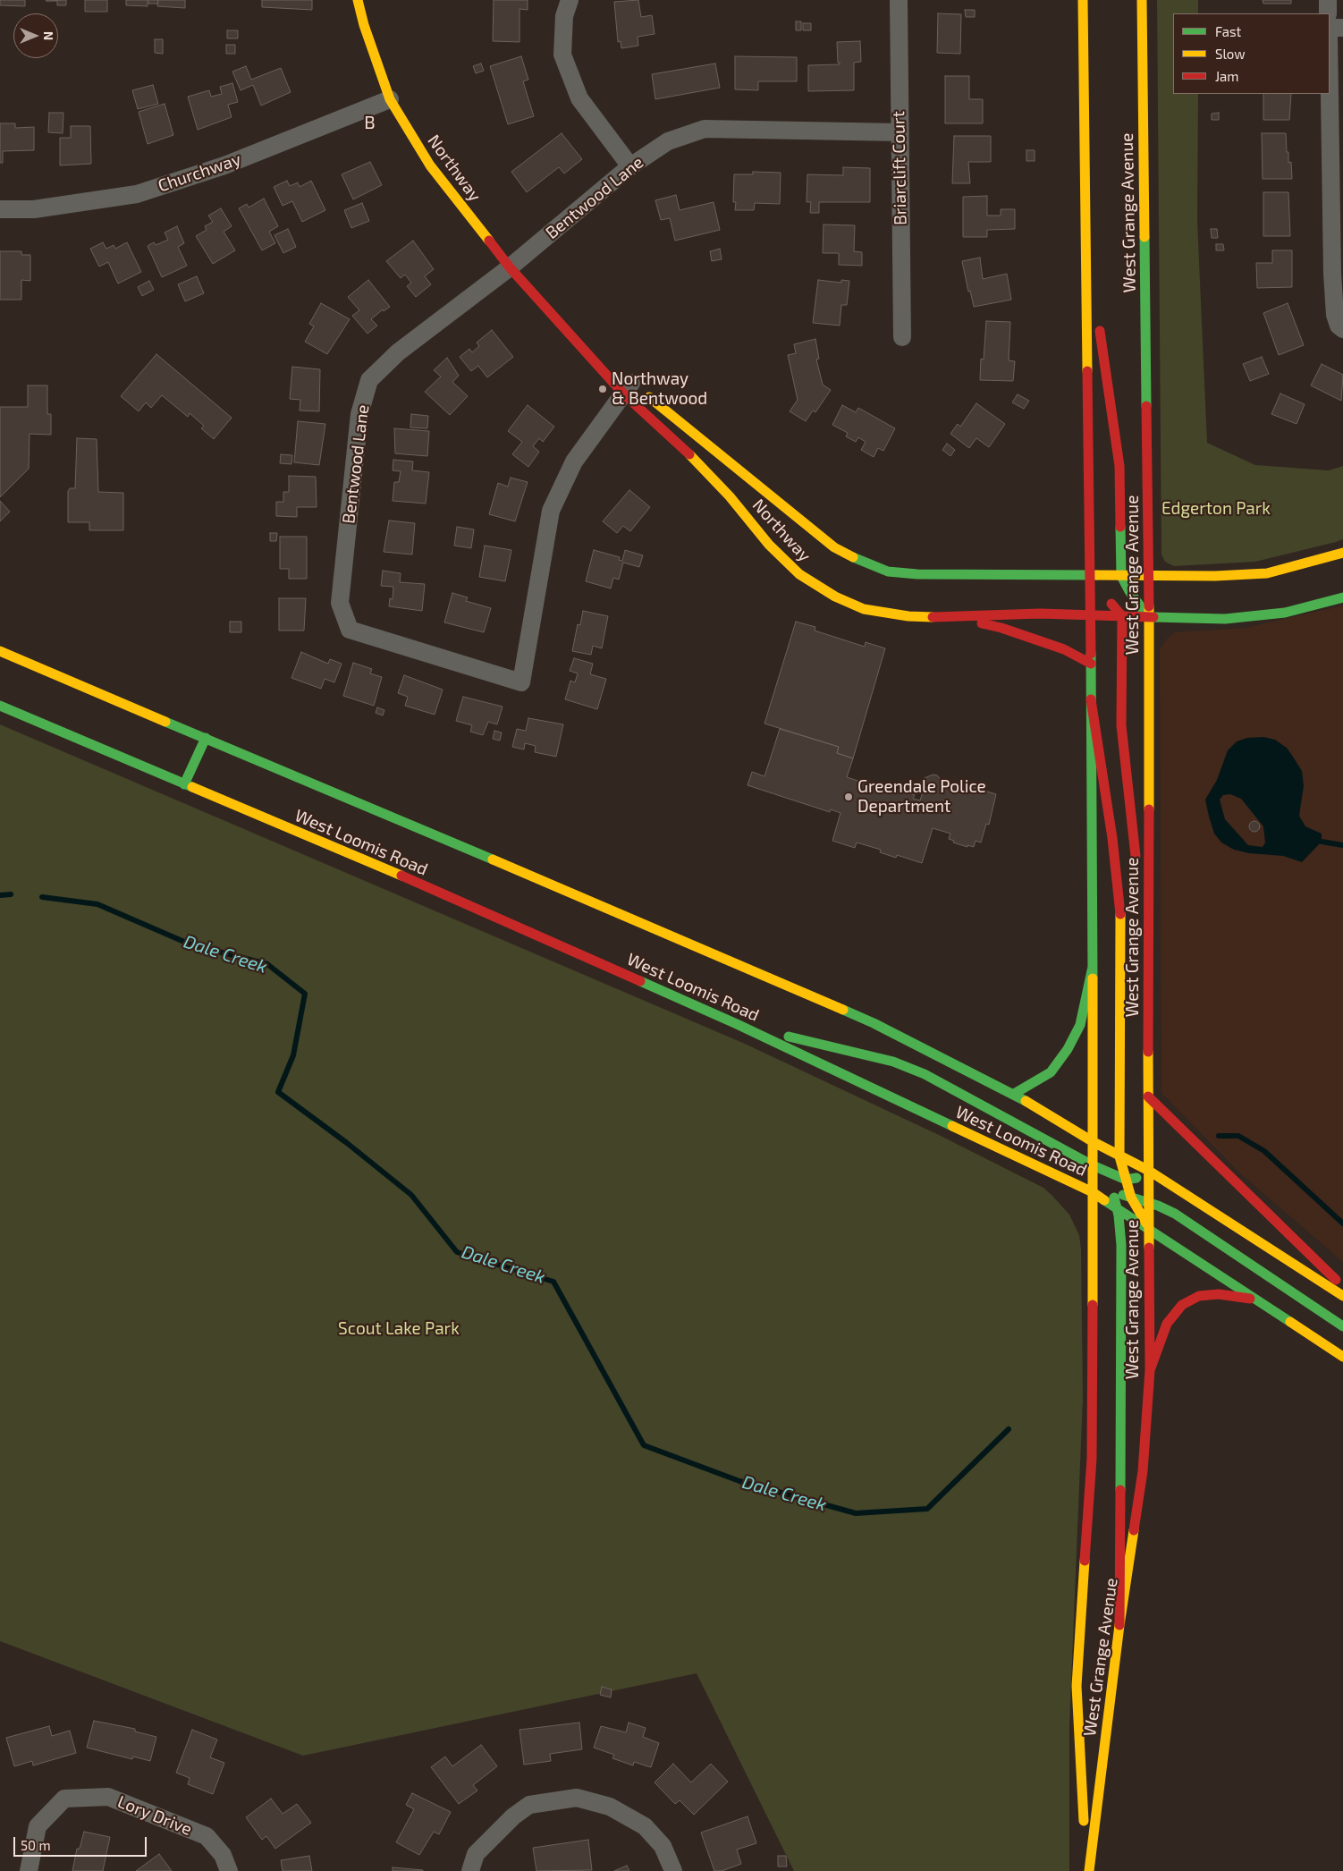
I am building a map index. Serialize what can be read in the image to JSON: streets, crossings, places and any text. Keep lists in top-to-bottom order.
{
  "streets": {
    "street": [
      "Northway",
      "Briarclift Court",
      "Churchway",
      "Bentwood Lane",
      "West Grange Avenue",
      "West Loomis Road",
      "Lory Drive"
    ]
  },
  "crossings": [
    ["Northway", "Churchway"],
    ["Northway", "Bentwood Lane"],
    ["Northway", "West Grange Avenue"],
    ["Briarclift Court", "Bentwood Lane"],
    ["West Grange Avenue", "West Loomis Road"]
  ],
  "districts": ["B"],
  "water": ["Dale Creek"],
  "parks": ["Edgerton Park", "Scout Lake Park"],
  "places": ["Northway & Bentwood", "Greendale Police Department"],
  "legend": ["Fast", "Slow", "Jam"],
  "scale_bar": "50 m",
  "north": "right"
}
